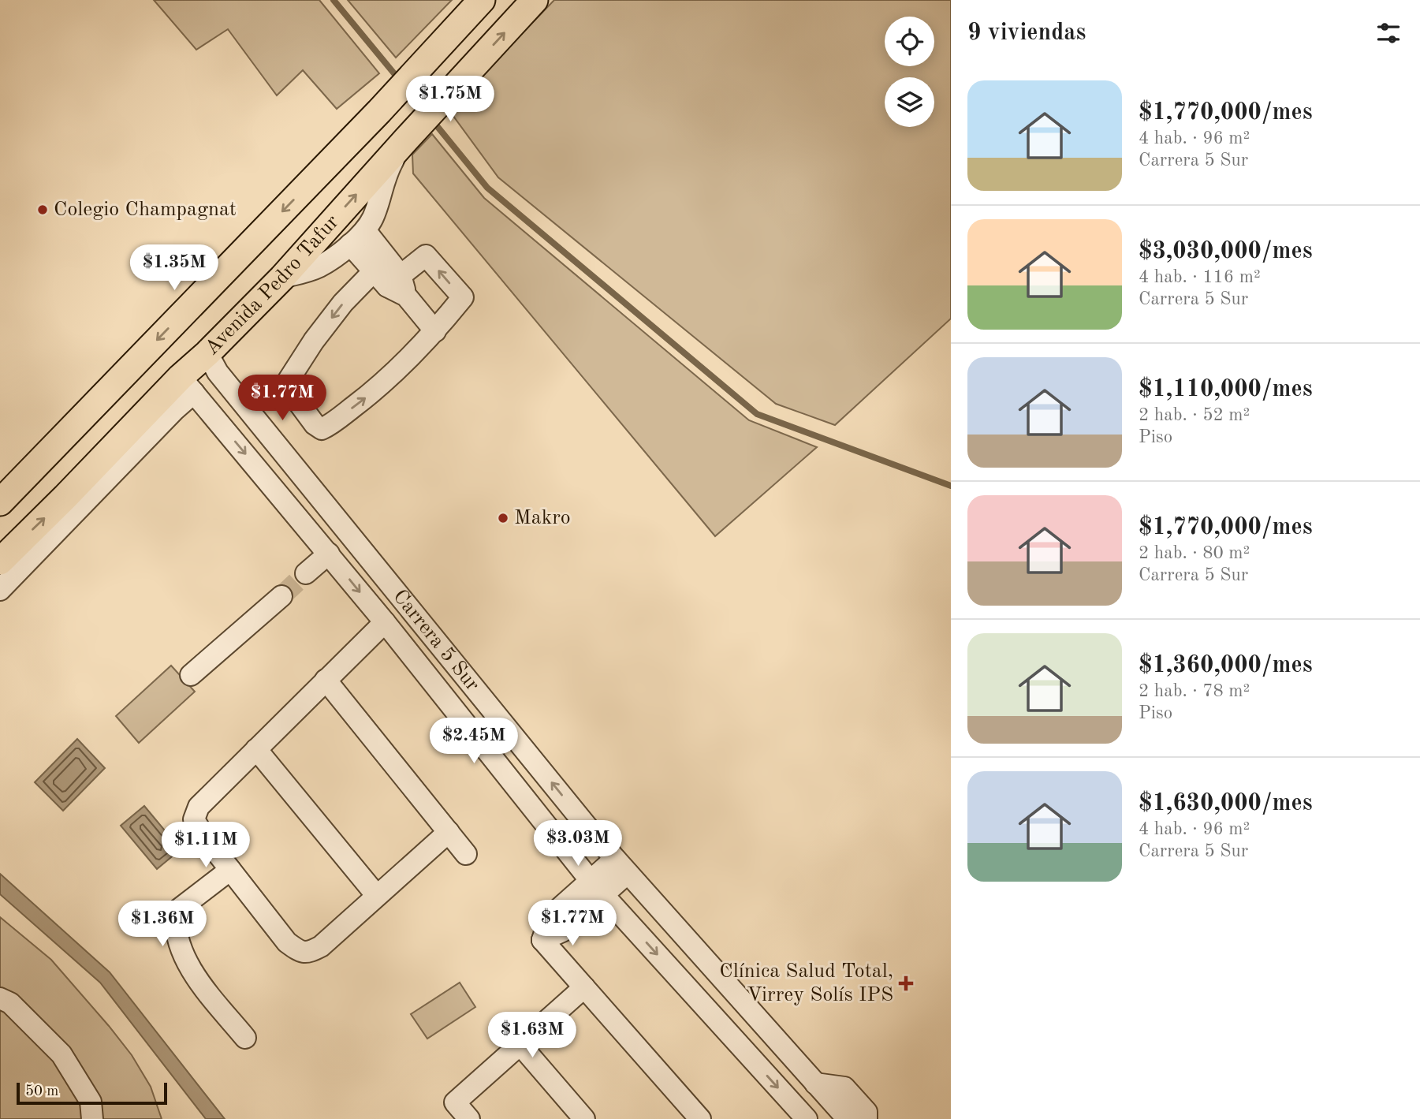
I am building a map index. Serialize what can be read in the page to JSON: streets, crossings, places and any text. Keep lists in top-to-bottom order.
{
  "streets": {
    "main road": ["Avenida Pedro Tafur"],
    "street": ["Carrera 5 Sur"]
  },
  "crossings": [
    ["Avenida Pedro Tafur", "Carrera 5 Sur"]
  ],
  "places": {
    "other": ["Colegio Champagnat", "Makro"],
    "health": ["Clínica Salud Total, Virrey Solís IPS"]
  },
  "scale_bar": "50 m",
  "page": {
    "heading": "9 viviendas",
    "list": [
      {
        "name": "$1,770,000/mes",
        "note": "4 hab. · 96 m² · Carrera 5 Sur"
      },
      {
        "name": "$3,030,000/mes",
        "note": "4 hab. · 116 m² · Carrera 5 Sur"
      },
      {
        "name": "$1,110,000/mes",
        "note": "2 hab. · 52 m² · Piso"
      },
      {
        "name": "$1,770,000/mes",
        "note": "2 hab. · 80 m² · Carrera 5 Sur"
      },
      {
        "name": "$1,360,000/mes",
        "note": "2 hab. · 78 m² · Piso"
      },
      {
        "name": "$1,630,000/mes",
        "note": "4 hab. · 96 m² · Carrera 5 Sur"
      }
    ],
    "price": [
      "$1.75M",
      "$1.35M",
      "$1.77M",
      "$2.45M",
      "$3.03M",
      "$1.11M",
      "$1.77M",
      "$1.36M",
      "$1.63M"
    ],
    "scale": "50 m"
  }
}
